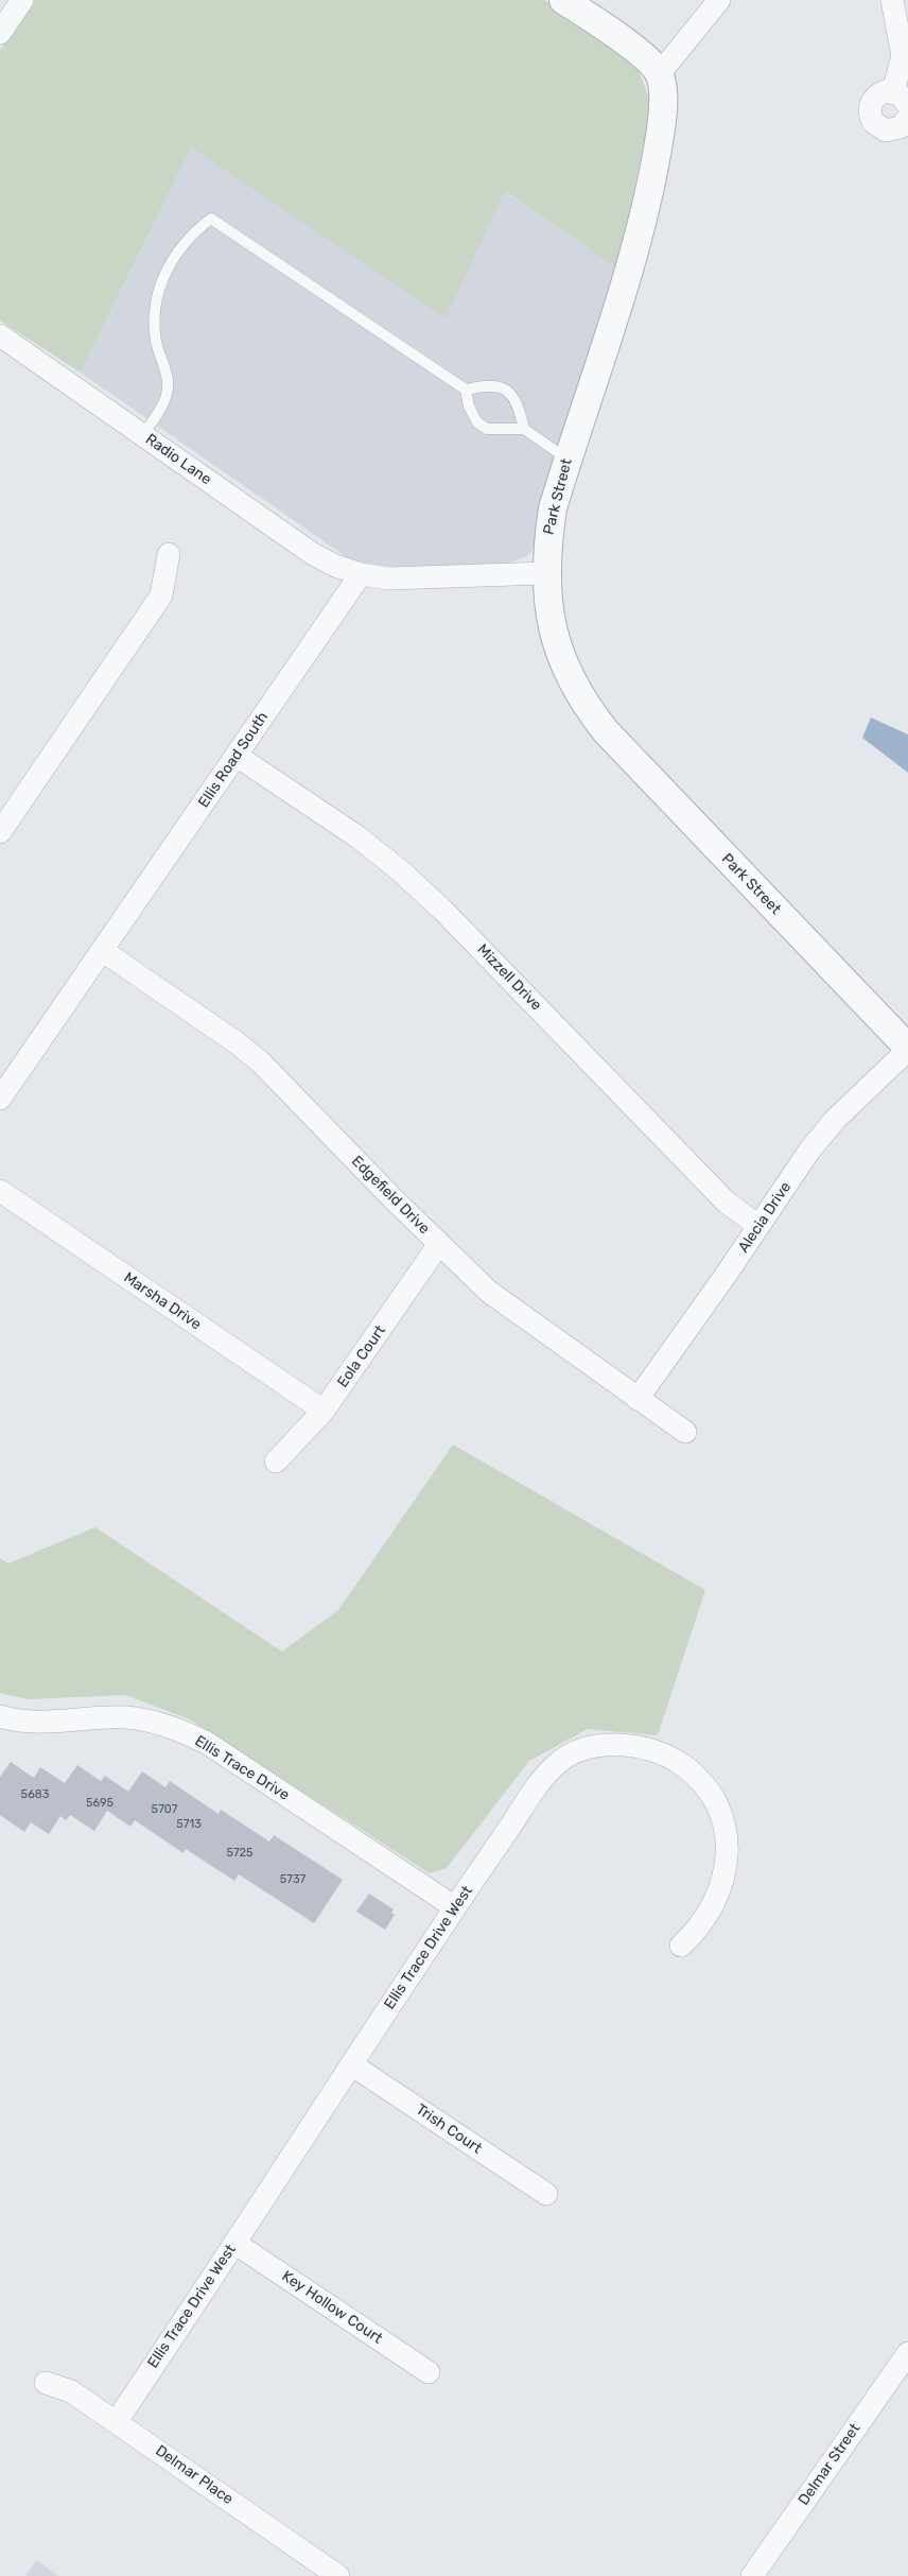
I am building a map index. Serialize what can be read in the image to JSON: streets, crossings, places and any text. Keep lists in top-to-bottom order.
{
  "streets": {
    "street": [
      "Radio Lane",
      "Park Street",
      "Ellis Road South",
      "Mizzell Drive",
      "Edgefield Drive",
      "Alecia Drive",
      "Marsha Drive",
      "Eola Court",
      "Ellis Trace Drive",
      "Ellis Trace Drive West",
      "Trish Court",
      "Key Hollow Court",
      "Delmar Street",
      "Delmar Place"
    ]
  },
  "crossings": [
    ["Radio Lane", "Ellis Road South"],
    ["Park Street", "Alecia Drive"],
    ["Ellis Road South", "Mizzell Drive"],
    ["Ellis Road South", "Edgefield Drive"],
    ["Mizzell Drive", "Alecia Drive"],
    ["Edgefield Drive", "Alecia Drive"],
    ["Edgefield Drive", "Eola Court"],
    ["Marsha Drive", "Eola Court"],
    ["Ellis Trace Drive", "Ellis Trace Drive West"],
    ["Ellis Trace Drive West", "Trish Court"],
    ["Ellis Trace Drive West", "Key Hollow Court"],
    ["Ellis Trace Drive West", "Delmar Place"]
  ],
  "house_numbers": [
    "5683",
    "5695",
    "5707",
    "5713",
    "5725",
    "5737"
  ]
}
